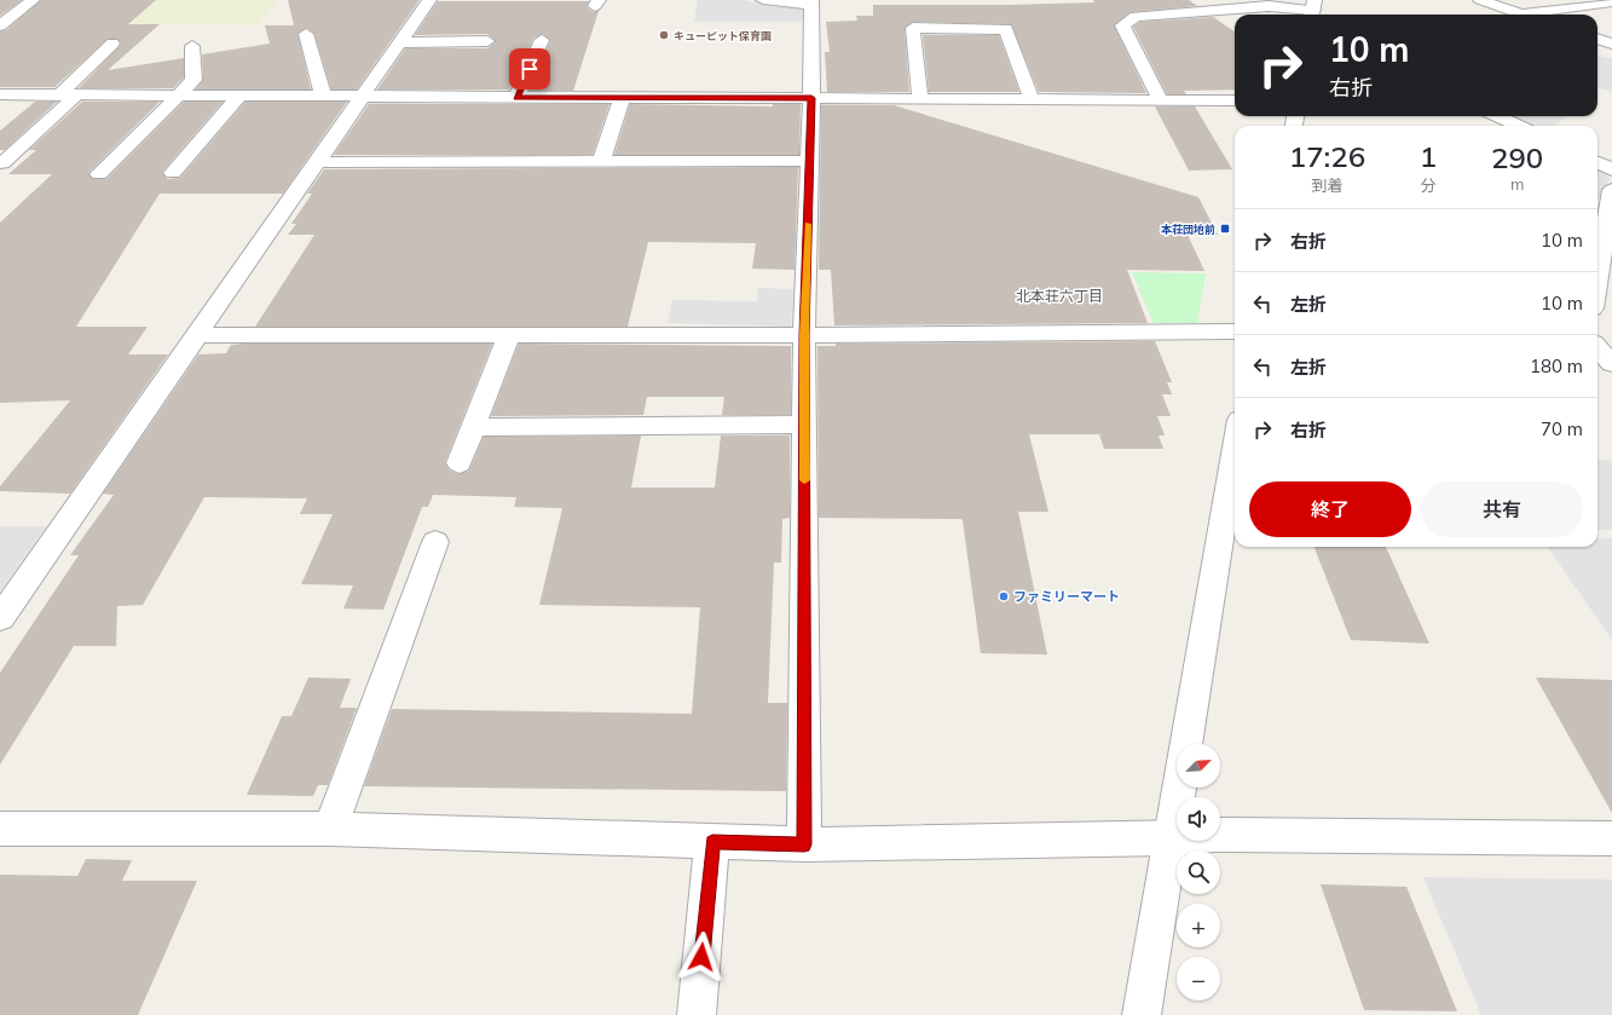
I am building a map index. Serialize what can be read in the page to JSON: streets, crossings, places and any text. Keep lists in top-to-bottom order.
{
  "districts": ["北本荘六丁目"],
  "places": {
    "other": ["キューピット保育園", "ファミリーマート"],
    "transit": ["本荘団地前"]
  },
  "north": "top right",
  "page": {
    "turn": ["10 m", "右折"],
    "eta": [
      "17:26",
      "到着",
      "1",
      "分",
      "290",
      "m"
    ],
    "list": [
      {
        "name": "右折",
        "value": "10 m"
      },
      {
        "name": "左折",
        "value": "10 m"
      },
      {
        "name": "左折",
        "value": "180 m"
      },
      {
        "name": "右折",
        "value": "70 m"
      }
    ],
    "buttons": ["終了", "共有"],
    "map_buttons": ["+", "−"]
  }
}
